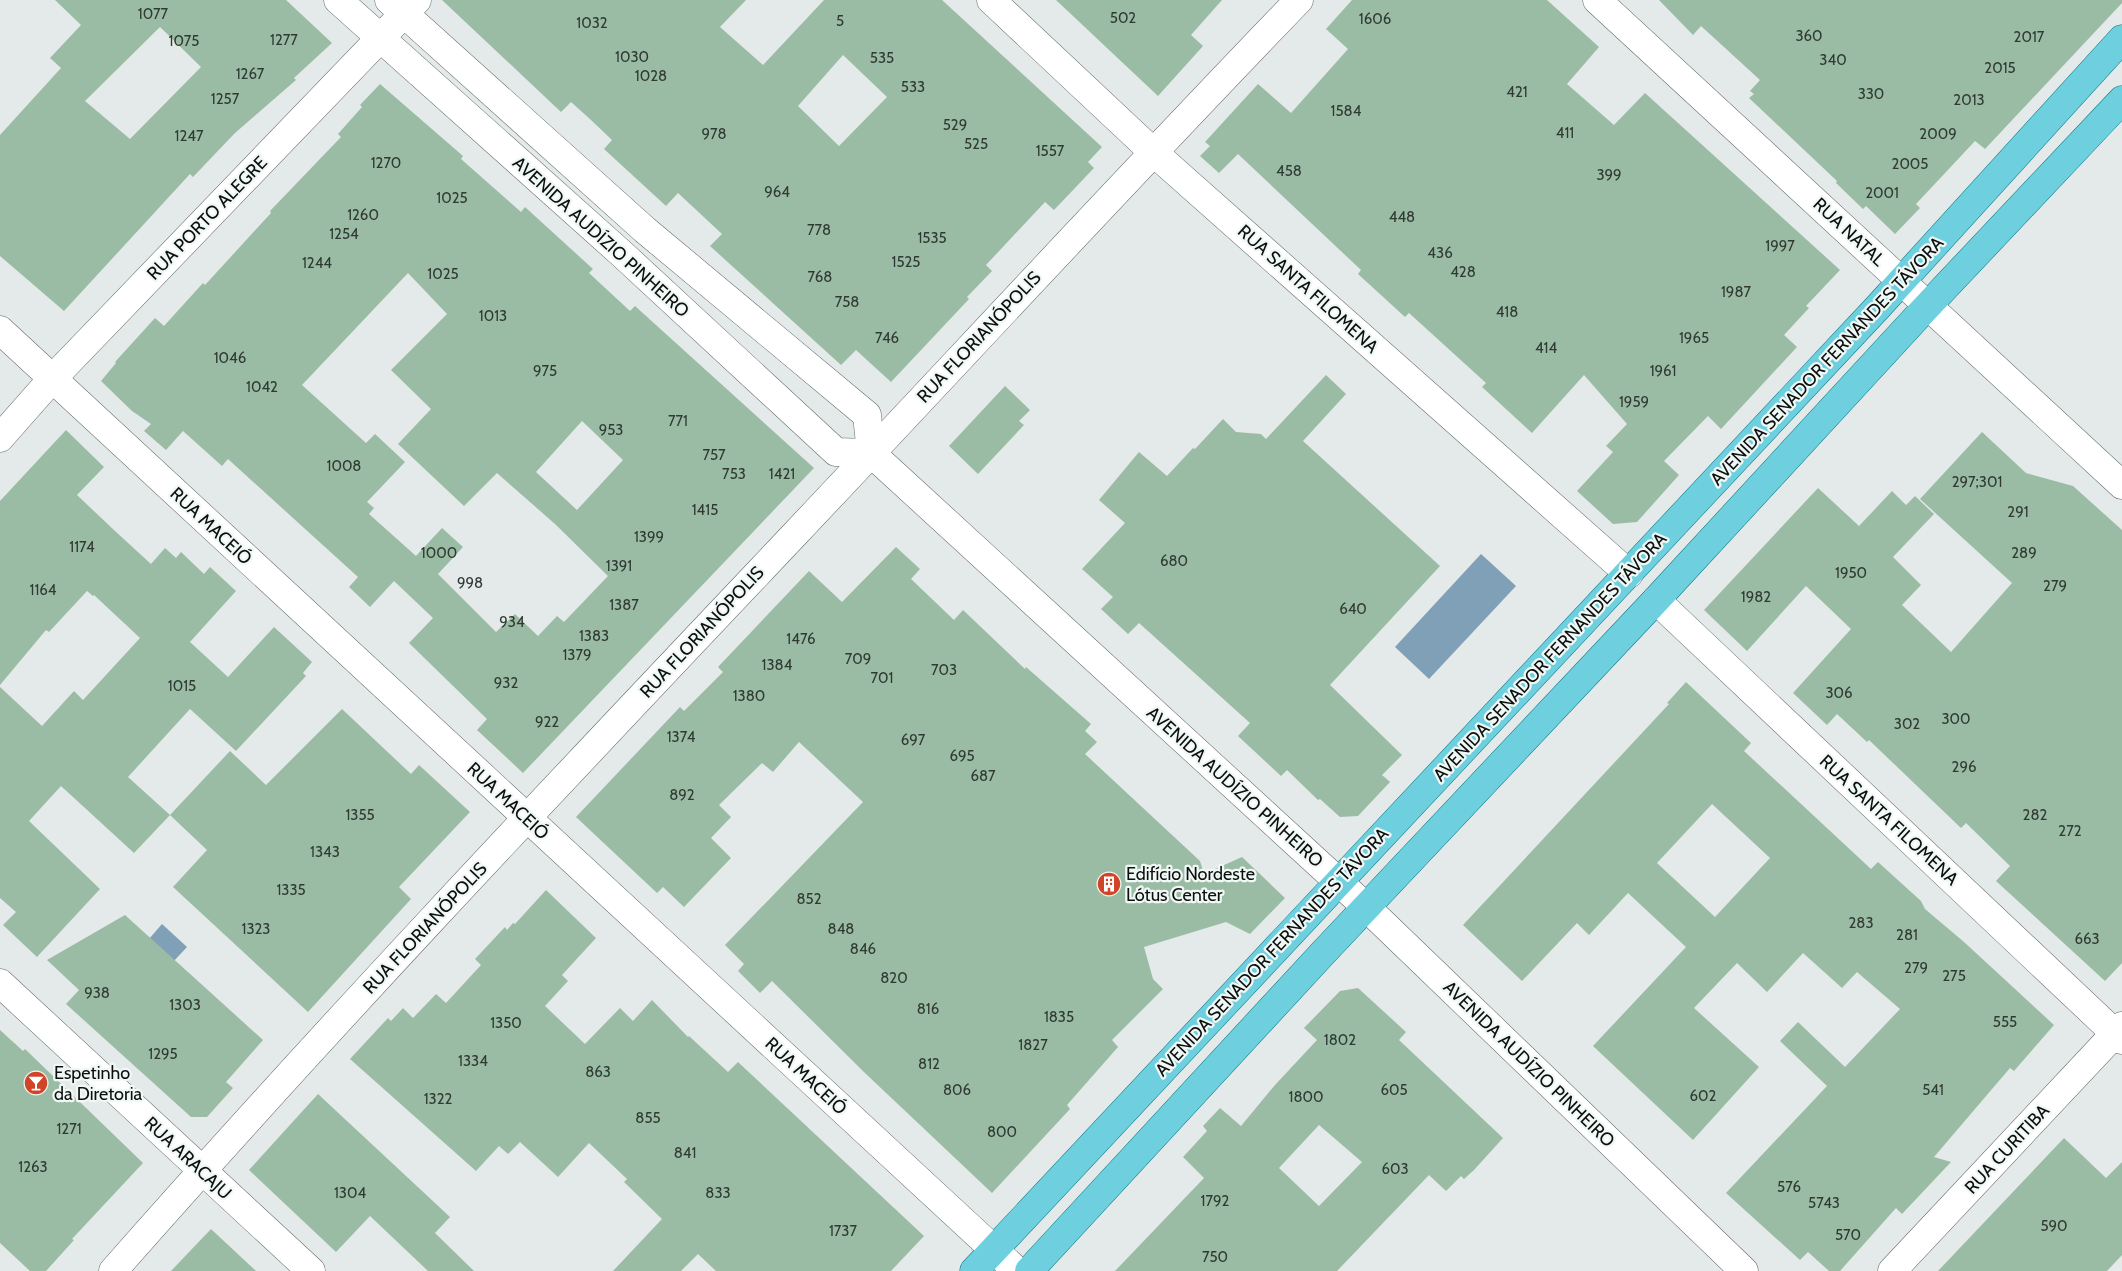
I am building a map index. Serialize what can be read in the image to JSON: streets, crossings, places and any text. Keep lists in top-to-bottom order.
{
  "streets": {
    "main road": ["AVENIDA SENADOR FERNANDES TÁVORA"],
    "street": [
      "RUA PORTO ALEGRE",
      "RUA NATAL",
      "AVENIDA AUDÍZIO PINHEIRO",
      "RUA SANTA FILOMENA",
      "RUA FLORIANÓPOLIS",
      "RUA MACEIÓ",
      "RUA CURITIBA",
      "RUA ARACAJU"
    ]
  },
  "crossings": [
    ["RUA PORTO ALEGRE", "AVENIDA AUDÍZIO PINHEIRO"],
    ["RUA PORTO ALEGRE", "RUA MACEIÓ"],
    ["RUA NATAL", "AVENIDA SENADOR FERNANDES TÁVORA"],
    ["AVENIDA AUDÍZIO PINHEIRO", "RUA FLORIANÓPOLIS"],
    ["AVENIDA AUDÍZIO PINHEIRO", "AVENIDA SENADOR FERNANDES TÁVORA"],
    ["RUA SANTA FILOMENA", "RUA FLORIANÓPOLIS"],
    ["RUA SANTA FILOMENA", "AVENIDA SENADOR FERNANDES TÁVORA"],
    ["RUA SANTA FILOMENA", "RUA CURITIBA"],
    ["RUA FLORIANÓPOLIS", "RUA MACEIÓ"],
    ["RUA FLORIANÓPOLIS", "RUA ARACAJU"],
    ["AVENIDA SENADOR FERNANDES TÁVORA", "RUA MACEIÓ"]
  ],
  "places": {
    "building": ["Edifício Nordeste Lótus Center"],
    "bar": ["Espetinho da Diretoria"]
  },
  "house_numbers": [
    "1077",
    "502",
    "1606",
    "5",
    "1032",
    "360",
    "2017",
    "1277",
    "1075",
    "1030",
    "535",
    "340",
    "2015",
    "1267",
    "1028",
    "533",
    "421",
    "330",
    "1257",
    "2013",
    "1584",
    "529",
    "411",
    "978",
    "2009",
    "1247",
    "525",
    "1557",
    "1270",
    "2005",
    "458",
    "399",
    "964",
    "2001",
    "1025",
    "1260",
    "448",
    "778",
    "1254",
    "1535",
    "1997",
    "436",
    "1525",
    "1244",
    "428",
    "1025",
    "768",
    "1987",
    "758",
    "418",
    "1013",
    "746",
    "1965",
    "414",
    "1046",
    "975",
    "1961",
    "1042",
    "1959",
    "771",
    "953",
    "757",
    "1008",
    "753",
    "1421",
    "297;301",
    "1415",
    "291",
    "1399",
    "1174",
    "1000",
    "289",
    "680",
    "1391",
    "1950",
    "998",
    "279",
    "1164",
    "1982",
    "1387",
    "640",
    "934",
    "1383",
    "1476",
    "1379",
    "709",
    "1384",
    "703",
    "701",
    "932",
    "1015",
    "306",
    "1380",
    "300",
    "922",
    "302",
    "1374",
    "697",
    "695",
    "296",
    "687",
    "892",
    "1355",
    "282",
    "272",
    "1343",
    "1335",
    "852",
    "283",
    "1323",
    "848",
    "281",
    "663",
    "846",
    "279",
    "275",
    "820",
    "938",
    "1303",
    "816",
    "1835",
    "555",
    "1350",
    "1802",
    "1827",
    "1295",
    "1334",
    "812",
    "863",
    "806",
    "605",
    "541",
    "602",
    "1800",
    "1322",
    "855",
    "1271",
    "800",
    "841",
    "1263",
    "603",
    "576",
    "1304",
    "833",
    "1792",
    "5743",
    "590",
    "1737",
    "570",
    "750"
  ]
}
